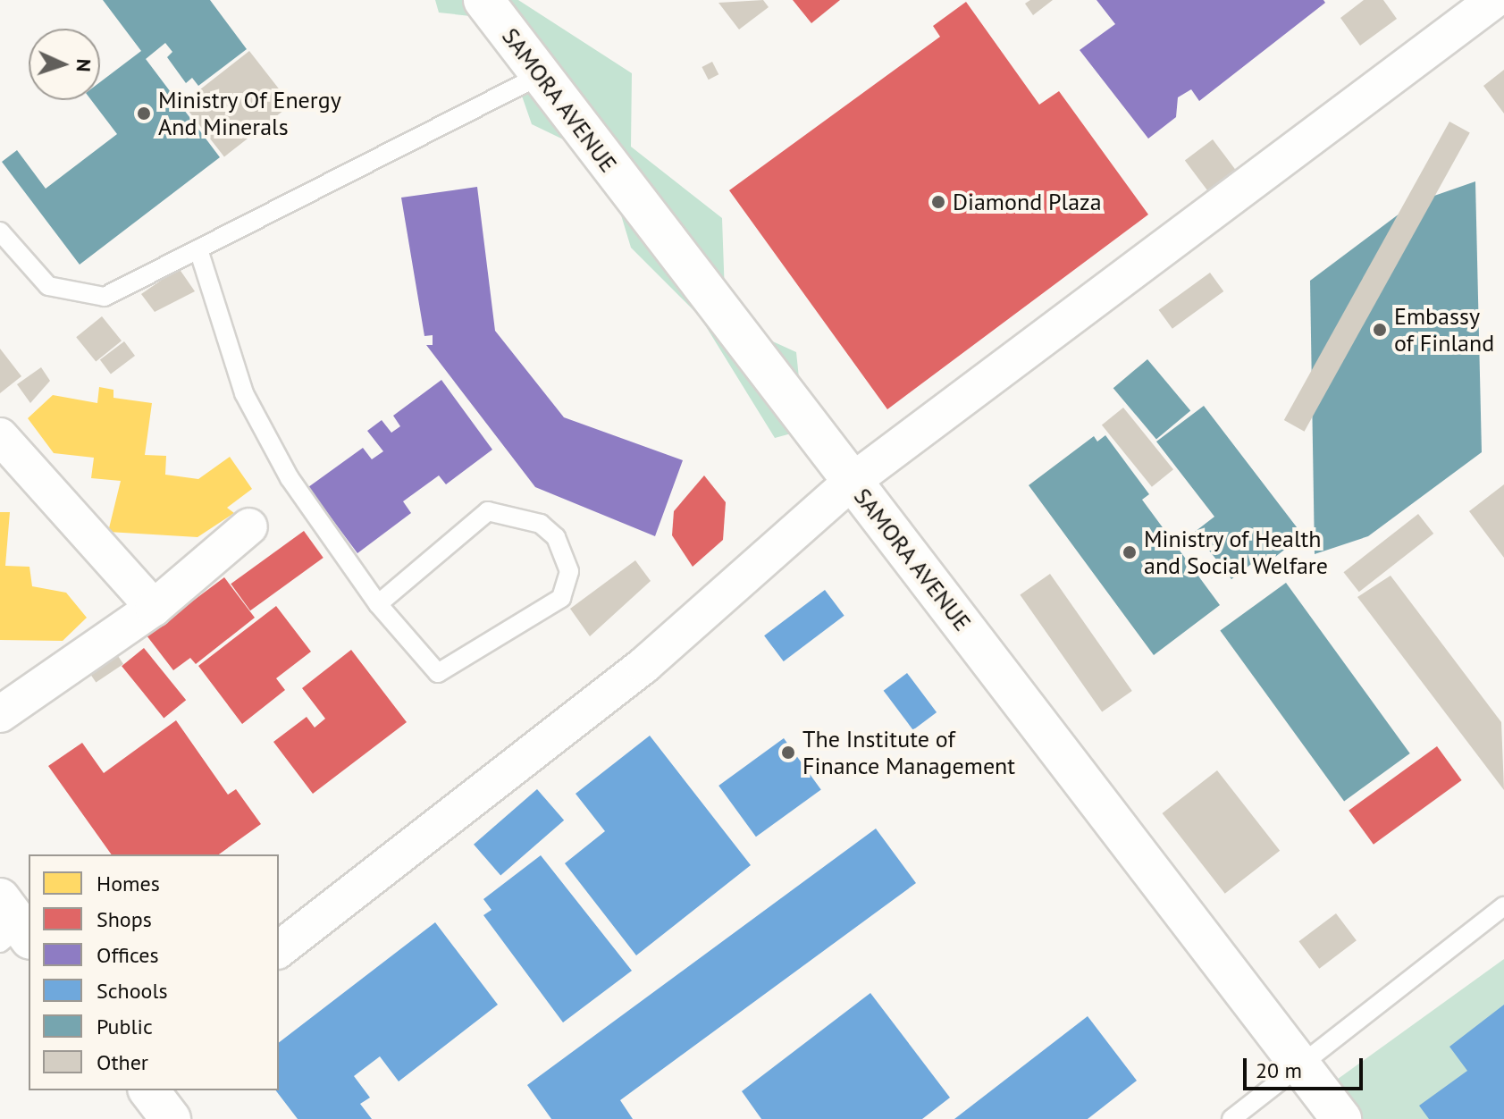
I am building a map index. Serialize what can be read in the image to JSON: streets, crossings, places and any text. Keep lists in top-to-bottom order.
{
  "streets": {
    "street": ["SAMORA AVENUE"]
  },
  "places": [
    "Ministry Of Energy And Minerals",
    "Diamond Plaza",
    "Embassy of Finland",
    "Ministry of Health and Social Welfare",
    "The Institute of Finance Management"
  ],
  "legend": [
    "Homes",
    "Shops",
    "Offices",
    "Schools",
    "Public",
    "Other"
  ],
  "scale_bar": "20 m",
  "north": "right"
}
